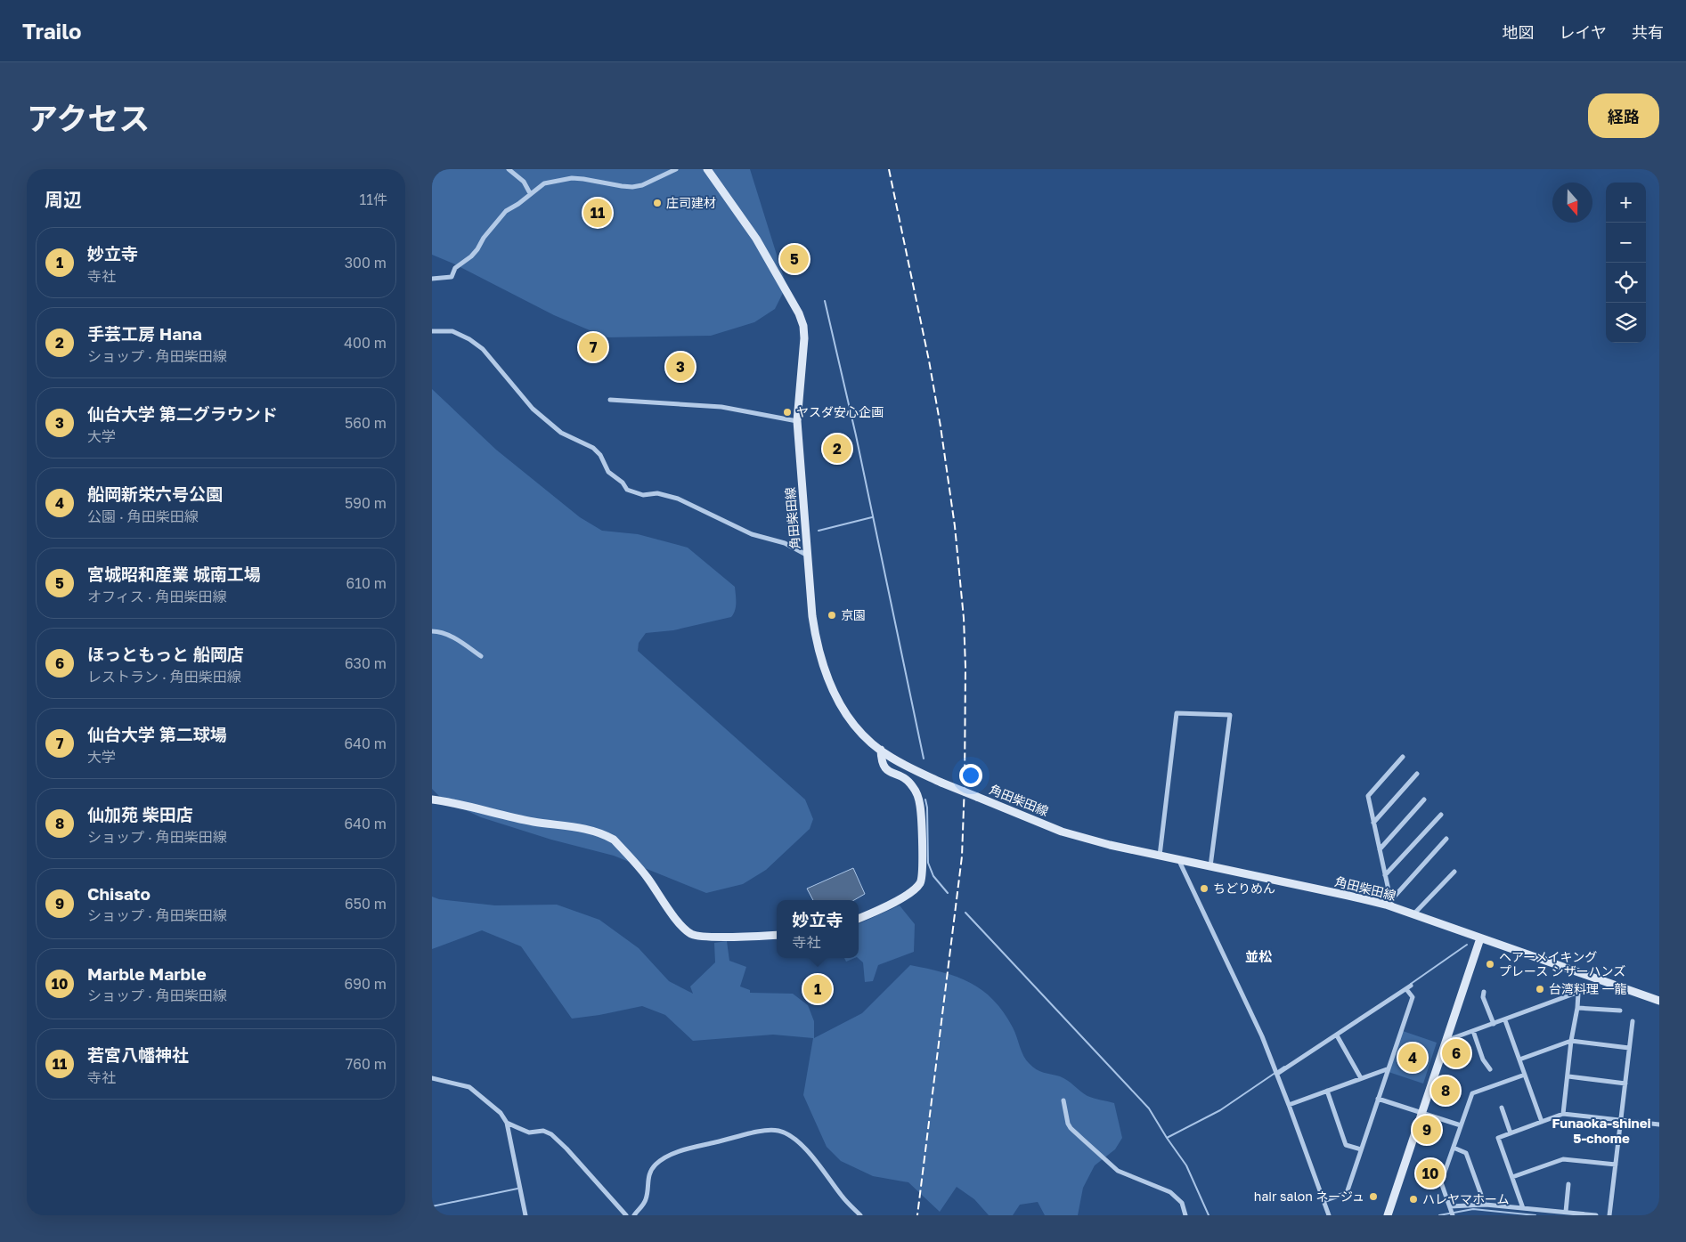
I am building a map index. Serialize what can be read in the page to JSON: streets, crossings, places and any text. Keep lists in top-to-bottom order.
{
  "streets": {
    "main road": ["角田柴田線"]
  },
  "districts": ["並松", "Funaoka-shinei 5-chome"],
  "places": [
    "庄司建材",
    "ヤスダ安心企画",
    "京園",
    "ちどりめん",
    "ヘアーメイキング プレース シザーハンズ",
    "台湾料理 一龍",
    "hair salon ネージュ",
    "ハレヤマホーム"
  ],
  "north": "bottom",
  "page": {
    "header": "Trailo",
    "nav": ["地図", "レイヤ", "共有"],
    "title": "アクセス",
    "buttons": "経路",
    "heading": ["周辺", "11件"],
    "map_buttons": ["+", "−"],
    "pins": [
      "11",
      "5",
      "7",
      "3",
      "2",
      "1",
      "6",
      "4",
      "8",
      "9",
      "10"
    ],
    "list": [
      {
        "mark": "1",
        "name": "妙立寺",
        "note": "寺社",
        "value": "300 m"
      },
      {
        "mark": "2",
        "name": "手芸工房 Hana",
        "note": "ショップ · 角田柴田線",
        "value": "400 m"
      },
      {
        "mark": "3",
        "name": "仙台大学 第二グラウンド",
        "note": "大学",
        "value": "560 m"
      },
      {
        "mark": "4",
        "name": "船岡新栄六号公園",
        "note": "公園 · 角田柴田線",
        "value": "590 m"
      },
      {
        "mark": "5",
        "name": "宮城昭和産業 城南工場",
        "note": "オフィス · 角田柴田線",
        "value": "610 m"
      },
      {
        "mark": "6",
        "name": "ほっともっと 船岡店",
        "note": "レストラン · 角田柴田線",
        "value": "630 m"
      },
      {
        "mark": "7",
        "name": "仙台大学 第二球場",
        "note": "大学",
        "value": "640 m"
      },
      {
        "mark": "8",
        "name": "仙加苑 柴田店",
        "note": "ショップ · 角田柴田線",
        "value": "640 m"
      },
      {
        "mark": "9",
        "name": "Chisato",
        "note": "ショップ · 角田柴田線",
        "value": "650 m"
      },
      {
        "mark": "10",
        "name": "Marble Marble",
        "note": "ショップ · 角田柴田線",
        "value": "690 m"
      },
      {
        "mark": "11",
        "name": "若宮八幡神社",
        "note": "寺社",
        "value": "760 m"
      }
    ],
    "popup": ["妙立寺", "寺社"]
  }
}
